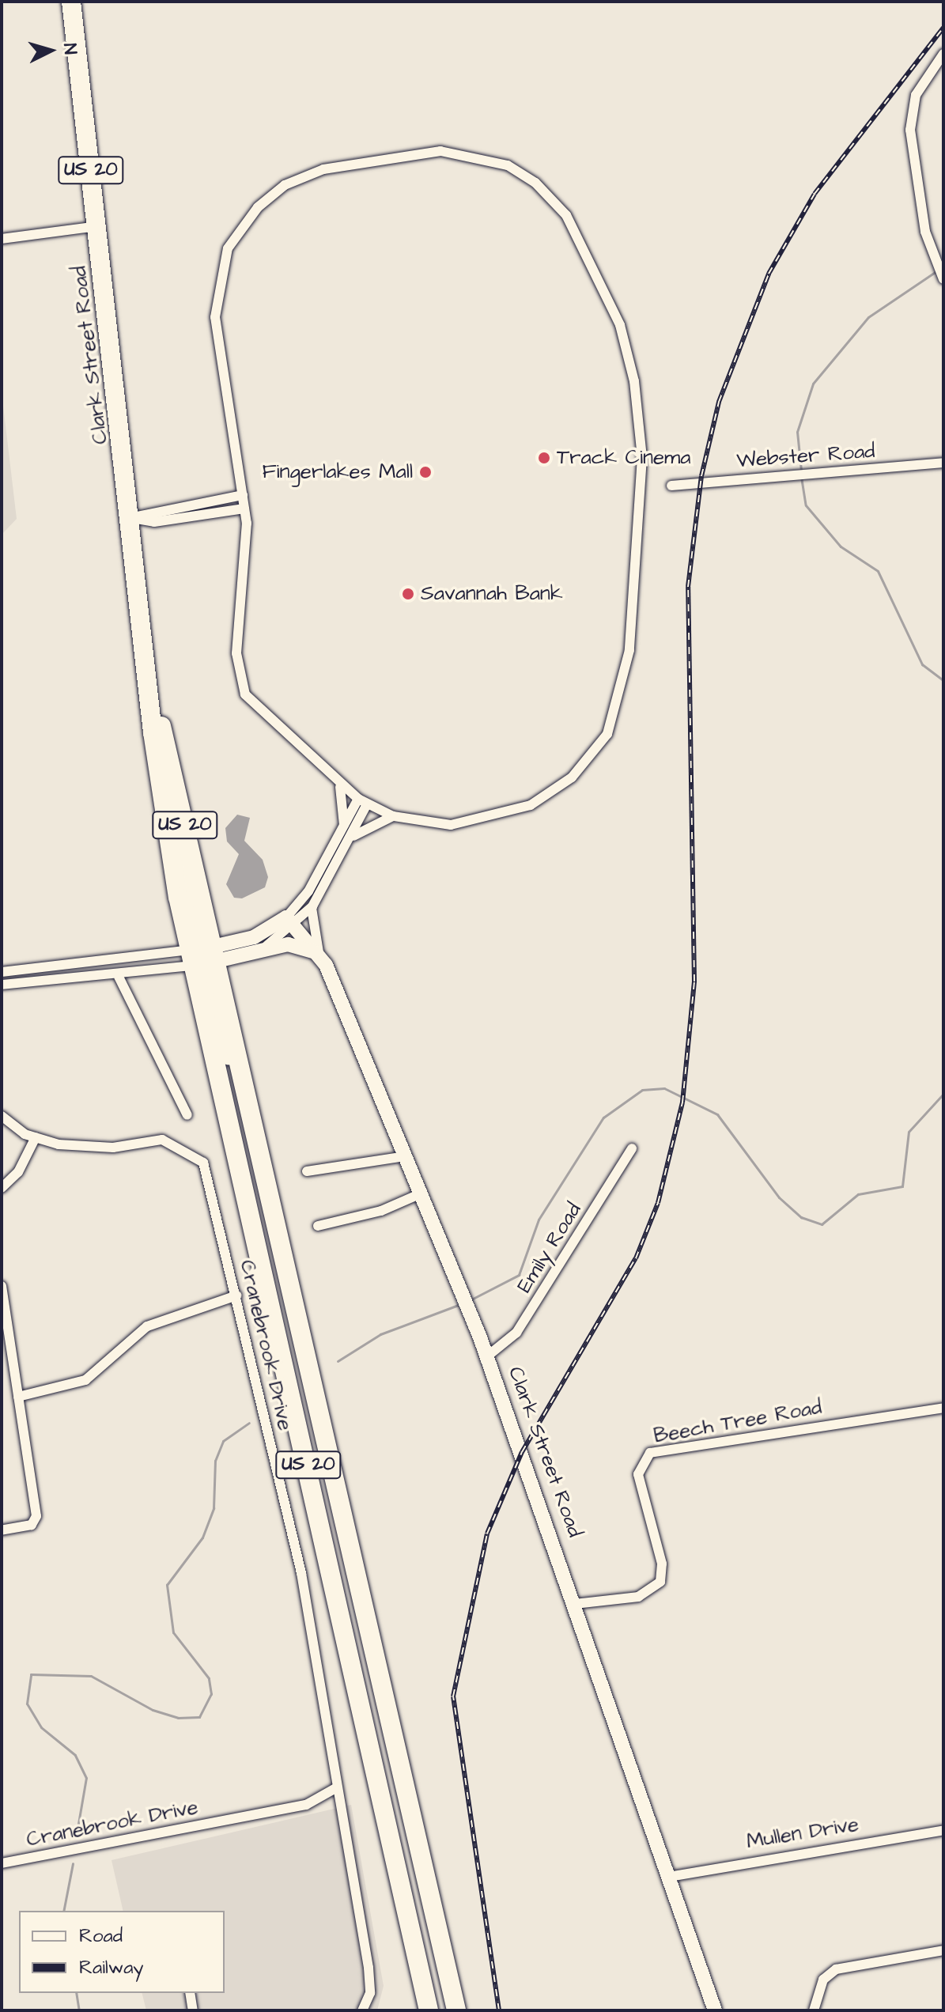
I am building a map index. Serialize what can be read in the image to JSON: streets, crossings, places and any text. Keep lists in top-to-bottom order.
{
  "streets": {
    "highway": ["US 20", "Clark Street Road"],
    "street": [
      "Webster Road",
      "Emily Road",
      "Cranebrook Drive",
      "Beech Tree Road",
      "Mullen Drive"
    ]
  },
  "crossings": [
    ["US 20", "Clark Street Road"],
    ["Clark Street Road", "Emily Road"],
    ["Clark Street Road", "Beech Tree Road"],
    ["Clark Street Road", "Mullen Drive"]
  ],
  "places": ["Track Cinema", "Fingerlakes Mall", "Savannah Bank"],
  "legend": ["Road", "Railway"],
  "north": "right"
}
